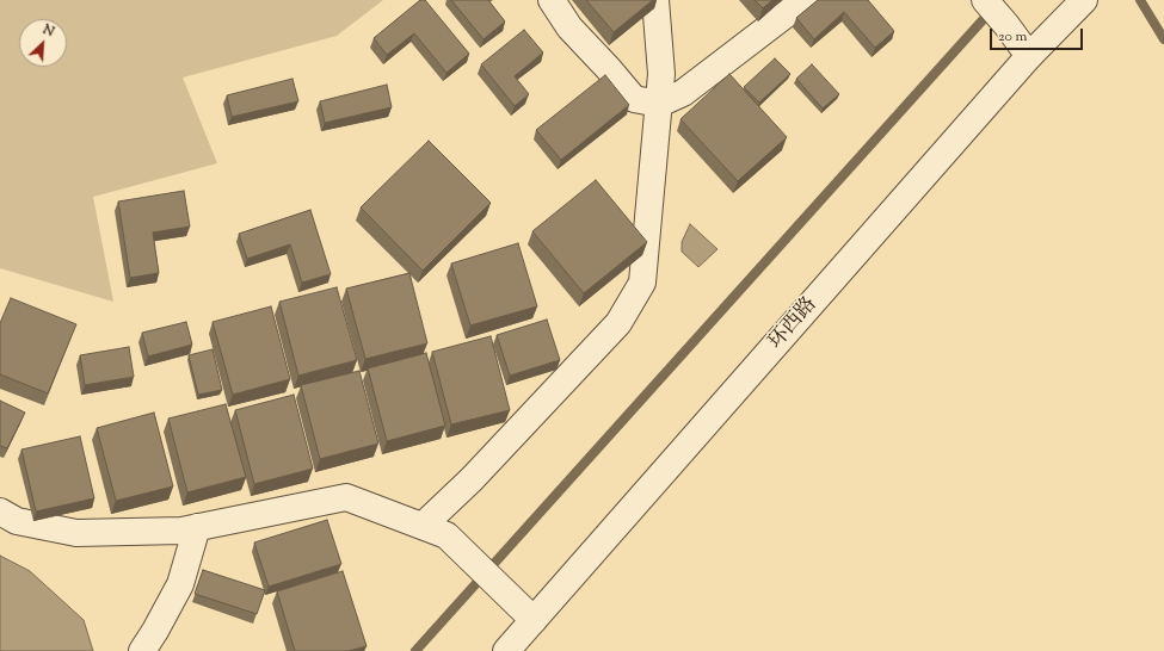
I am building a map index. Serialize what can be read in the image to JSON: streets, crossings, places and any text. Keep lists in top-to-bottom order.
{
  "streets": {
    "street": ["环西路"]
  },
  "scale_bar": "20 m",
  "north": "top right"
}
